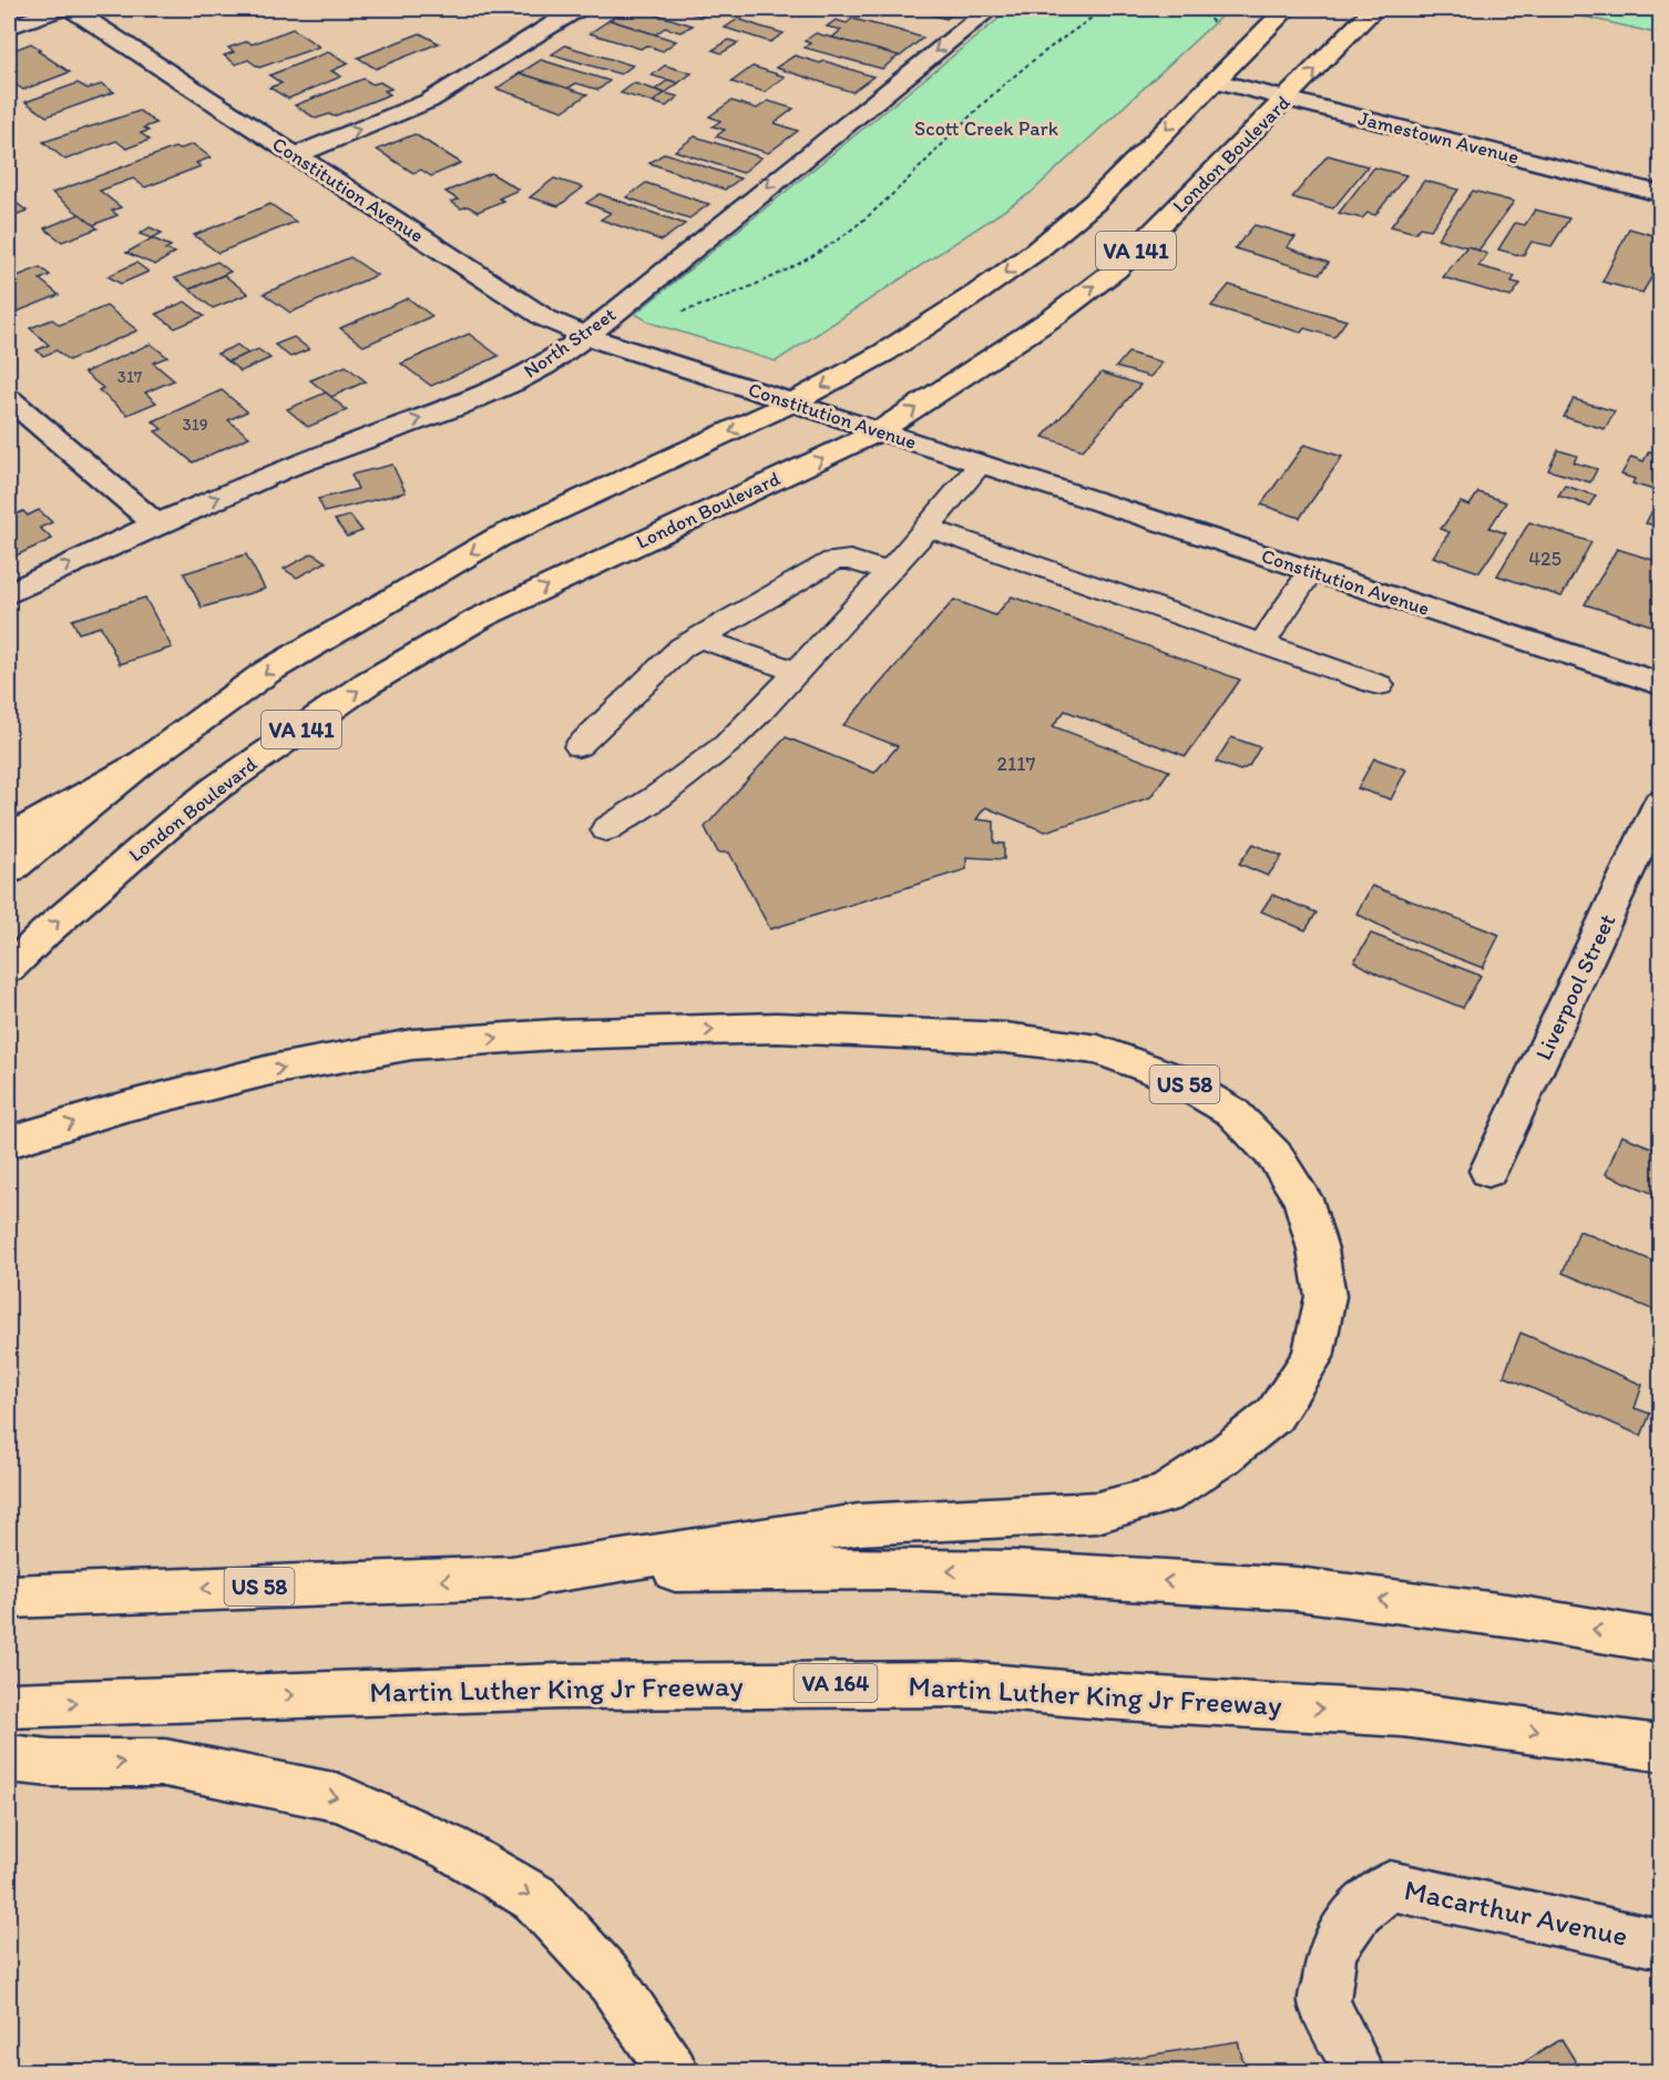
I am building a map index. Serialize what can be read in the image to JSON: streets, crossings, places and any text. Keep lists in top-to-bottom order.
{
  "streets": {
    "main road": [
      "London Boulevard",
      "VA 141",
      "US 58",
      "VA 164",
      "Martin Luther King Jr Freeway"
    ],
    "street": [
      "Jamestown Avenue",
      "Constitution Avenue",
      "North Street",
      "Liverpool Street",
      "Macarthur Avenue"
    ]
  },
  "crossings": [
    ["Jamestown Avenue", "London Boulevard"],
    ["Jamestown Avenue", "VA 141"],
    ["London Boulevard", "Constitution Avenue"],
    ["Constitution Avenue", "VA 141"],
    ["Constitution Avenue", "North Street"]
  ],
  "parks": ["Scott Creek Park"],
  "house_numbers": [
    "317",
    "319",
    "425",
    "2117"
  ]
}
